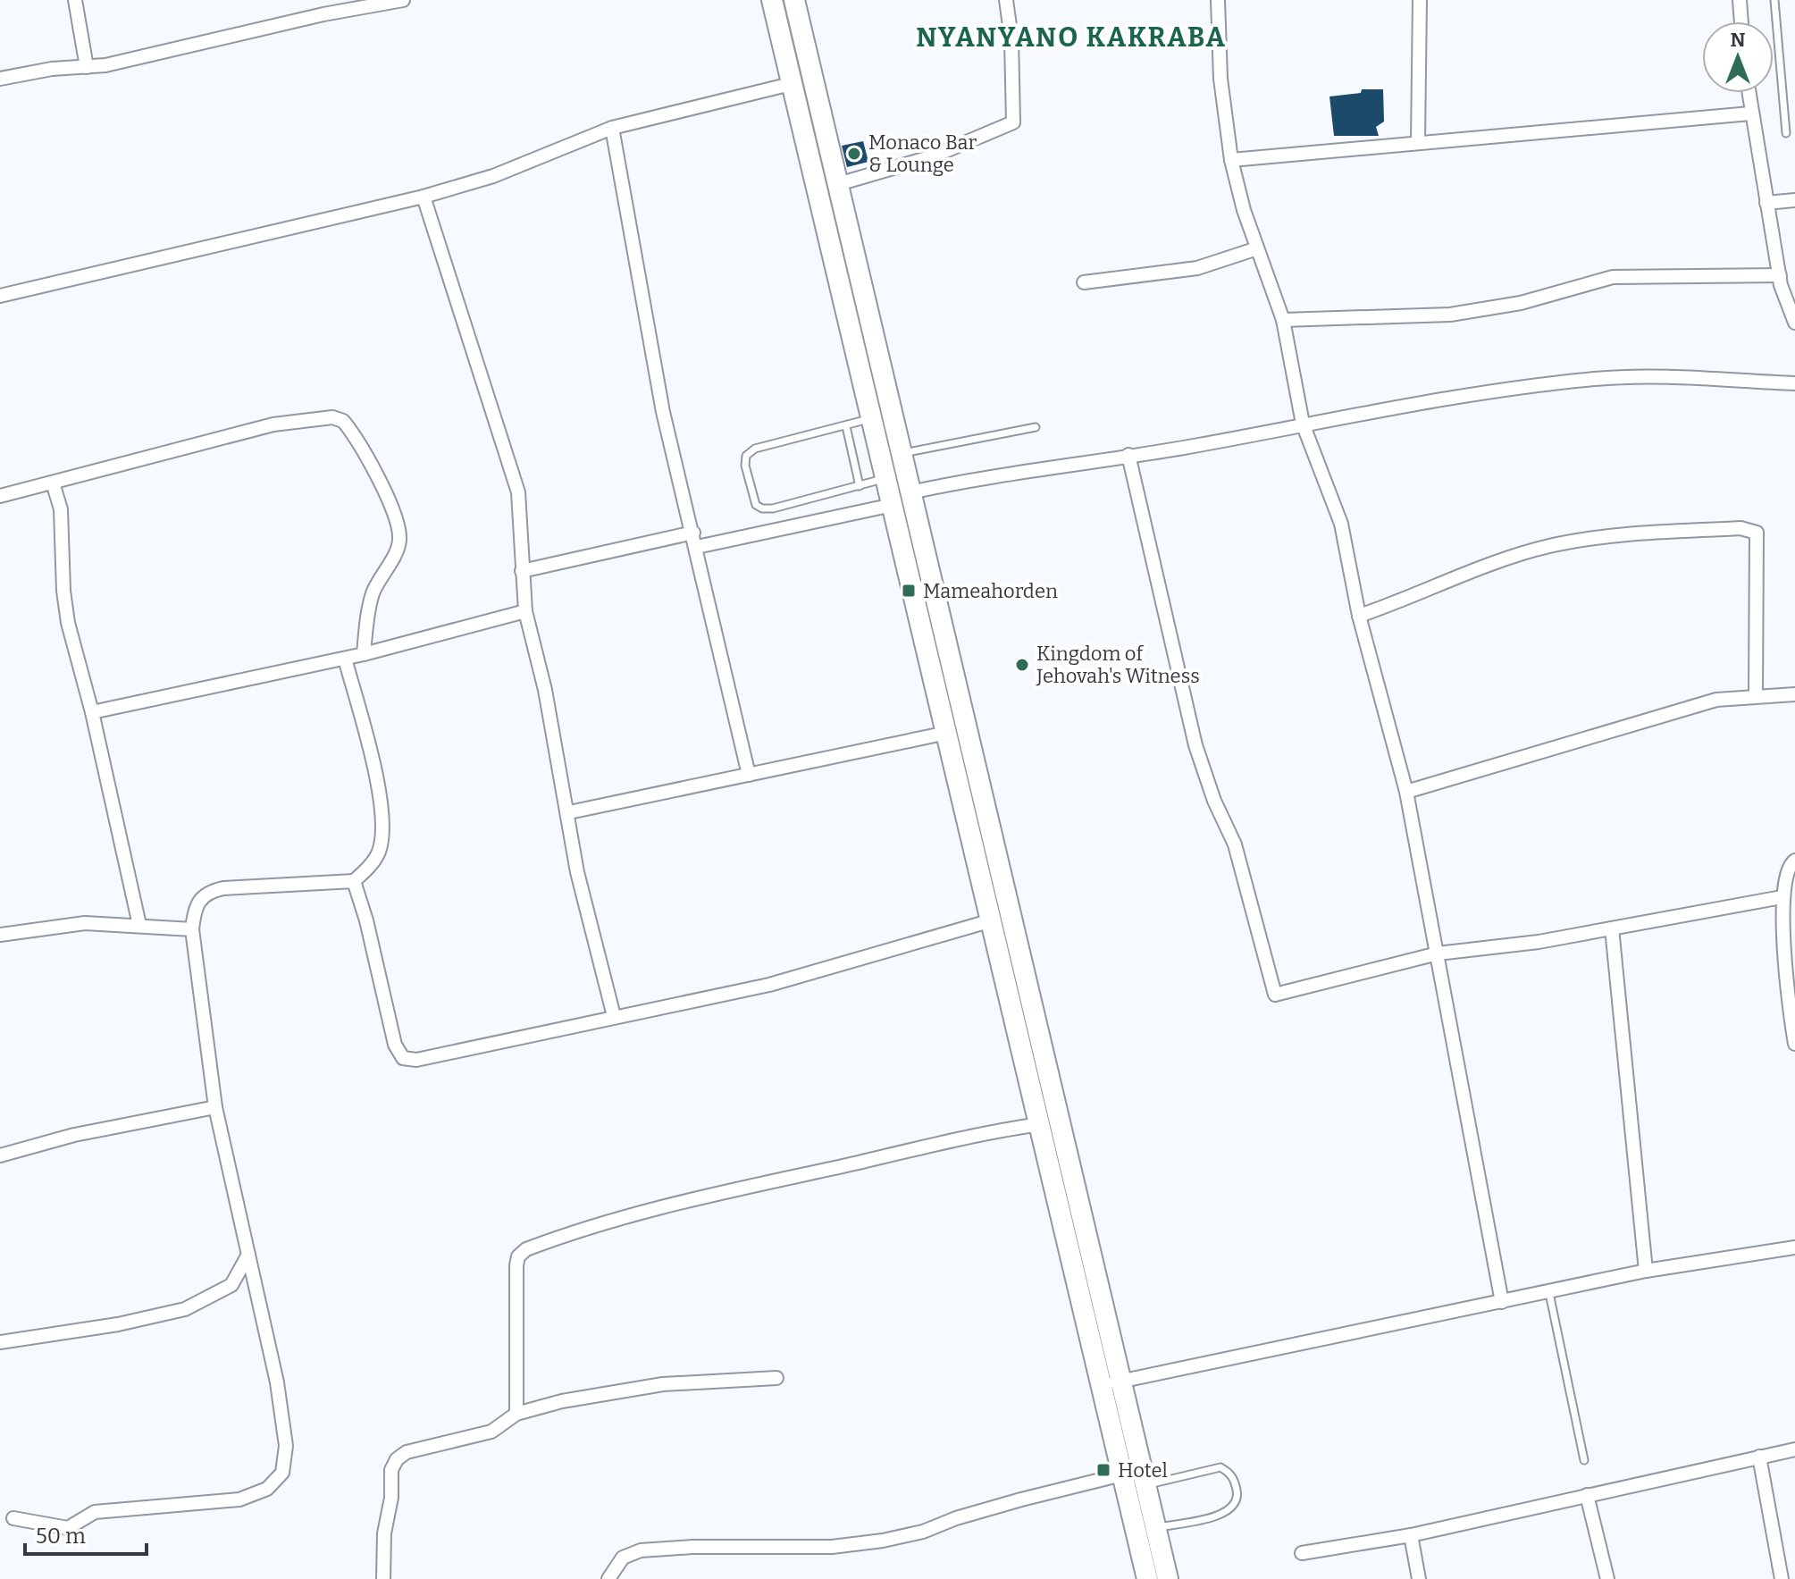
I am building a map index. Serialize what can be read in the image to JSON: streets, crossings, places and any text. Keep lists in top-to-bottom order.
{
  "districts": ["NYANYANO KAKRABA"],
  "places": {
    "other": ["Monaco Bar & Lounge", "Kingdom of Jehovah's Witness"],
    "transit": ["Mameahorden", "Hotel"]
  },
  "scale_bar": "50 m",
  "north": "top"
}
